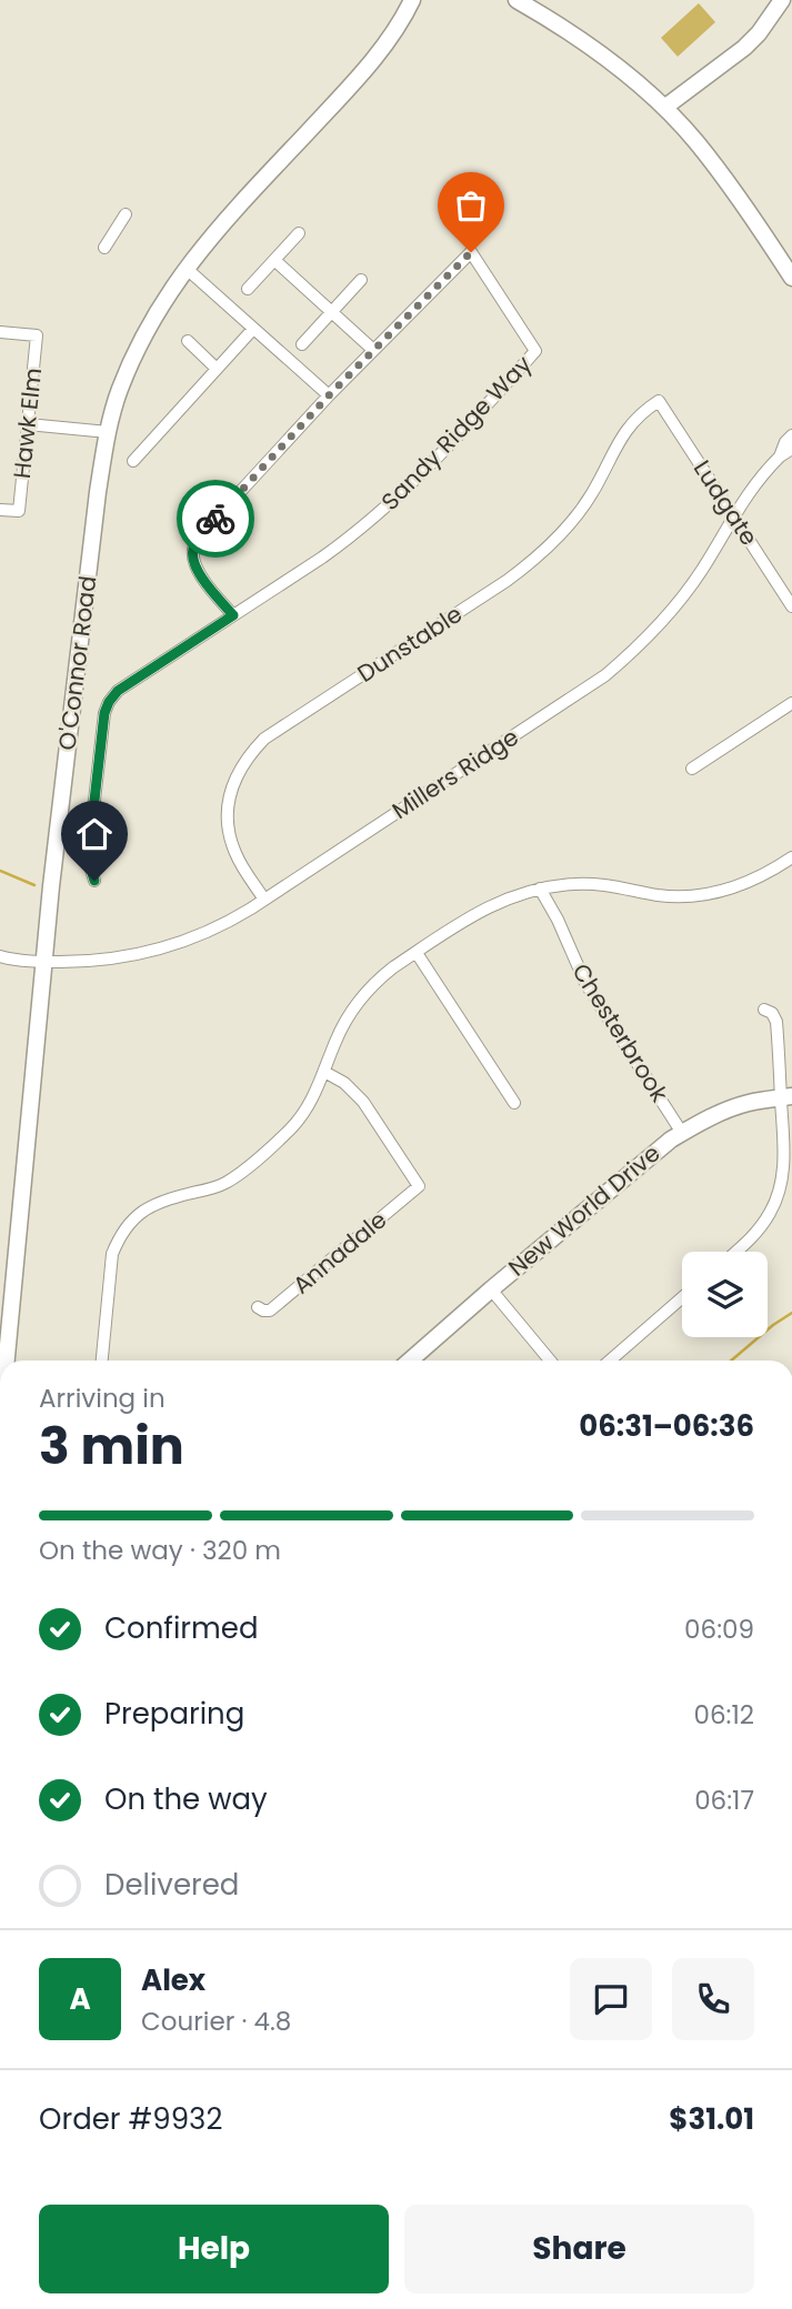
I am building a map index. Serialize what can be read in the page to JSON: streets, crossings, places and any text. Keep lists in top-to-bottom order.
{
  "streets": {
    "main road": ["O'Connor Road", "New World Drive"],
    "street": [
      "Hawk Elm",
      "Sandy Ridge Way",
      "Ludgate",
      "Dunstable",
      "Millers Ridge",
      "Chesterbrook",
      "Annadale"
    ]
  },
  "crossings": [
    ["Ludgate", "Dunstable"],
    ["Ludgate", "Millers Ridge"],
    ["Dunstable", "Millers Ridge"],
    ["O'Connor Road", "Millers Ridge"],
    ["Chesterbrook", "New World Drive"]
  ],
  "page": {
    "heading": ["3 min", "Arriving in", "06:31–06:36"],
    "panel": [
      "Alex",
      "Courier · 4.8",
      "Order #9932",
      "$31.01"
    ],
    "bar": "On the way · 320 m",
    "list": [
      ["Confirmed", "06:09"],
      ["Preparing", "06:12"],
      ["On the way", "06:17"],
      "Delivered"
    ],
    "round": "A",
    "buttons": ["Help", "Share"]
  }
}
